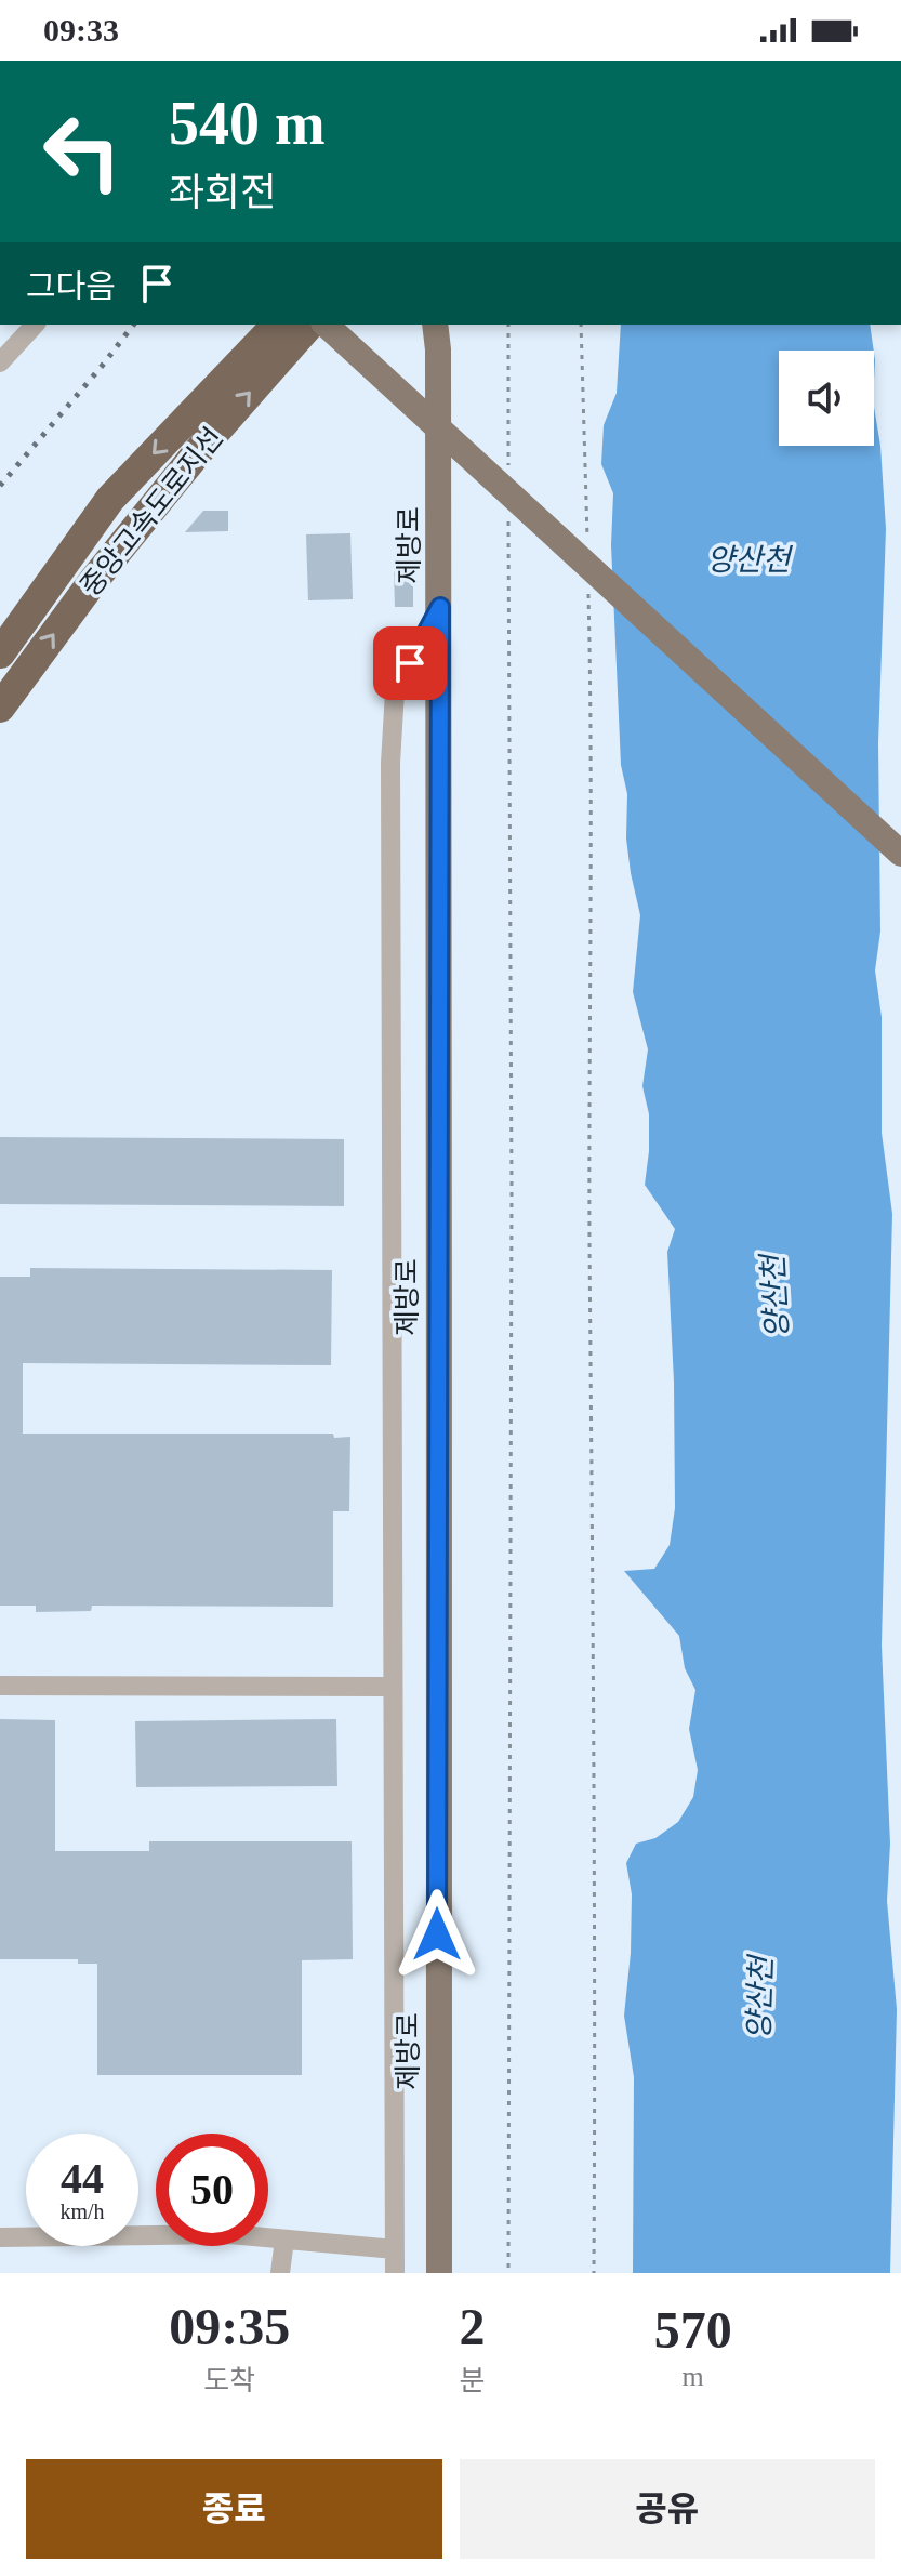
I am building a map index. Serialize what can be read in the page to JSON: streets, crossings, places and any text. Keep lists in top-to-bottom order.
{
  "streets": {
    "highway": ["중앙고속도로지선"],
    "main road": ["제방로"]
  },
  "water": ["양산천"],
  "page": {
    "status": "09:33",
    "turn": ["540 m", "좌회전"],
    "then": "그다음",
    "speed": "44 km/h",
    "limit": "50",
    "eta": [
      "09:35",
      "도착",
      "2",
      "분",
      "570",
      "m"
    ],
    "buttons": ["종료", "공유"]
  }
}
